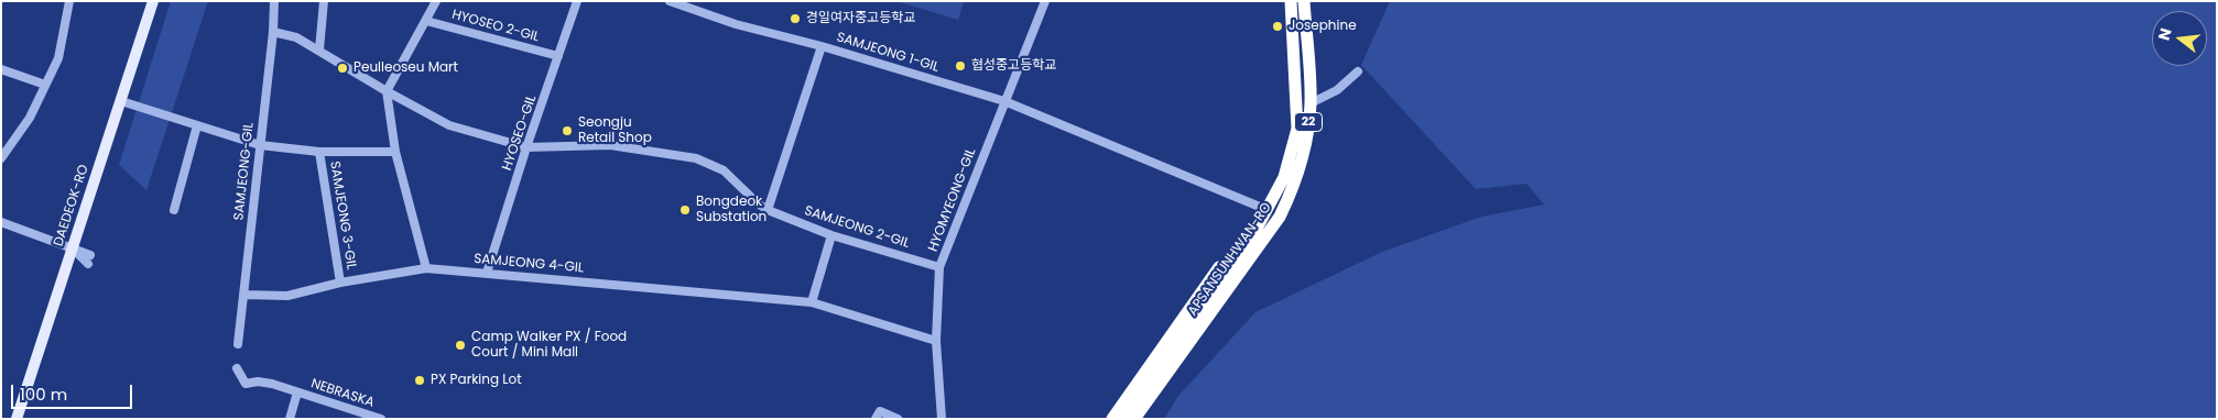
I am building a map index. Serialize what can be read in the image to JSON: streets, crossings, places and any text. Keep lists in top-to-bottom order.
{
  "streets": {
    "highway": ["22", "APSANSUNHWAN-RO"],
    "main road": ["DAEDEOK-RO"],
    "street": [
      "HYOSEO 2-GIL",
      "SAMJEONG 1-GIL",
      "HYOSEO-GIL",
      "SAMJEONG-GIL",
      "HYOMYEONG-GIL",
      "SAMJEONG 3-GIL",
      "SAMJEONG 2-GIL",
      "SAMJEONG 4-GIL",
      "NEBRASKA"
    ]
  },
  "crossings": [
    ["HYOSEO 2-GIL", "HYOSEO-GIL"],
    ["SAMJEONG 1-GIL", "HYOMYEONG-GIL"],
    ["SAMJEONG 1-GIL", "APSANSUNHWAN-RO"],
    ["HYOSEO-GIL", "SAMJEONG 2-GIL"],
    ["HYOSEO-GIL", "SAMJEONG 4-GIL"],
    ["SAMJEONG-GIL", "SAMJEONG 3-GIL"],
    ["SAMJEONG-GIL", "SAMJEONG 2-GIL"],
    ["SAMJEONG-GIL", "SAMJEONG 4-GIL"],
    ["HYOMYEONG-GIL", "SAMJEONG 2-GIL"],
    ["HYOMYEONG-GIL", "SAMJEONG 4-GIL"],
    ["DAEDEOK-RO", "SAMJEONG 3-GIL"],
    ["SAMJEONG 3-GIL", "SAMJEONG 4-GIL"]
  ],
  "places": [
    "경일여자중고등학교",
    "Josephine",
    "협성중고등학교",
    "Peulleoseu Mart",
    "Seongju Retail Shop",
    "Bongdeok Substation",
    "Camp Walker PX / Food Court / Mini Mall",
    "PX Parking Lot"
  ],
  "scale_bar": "100 m",
  "north": "left"
}
